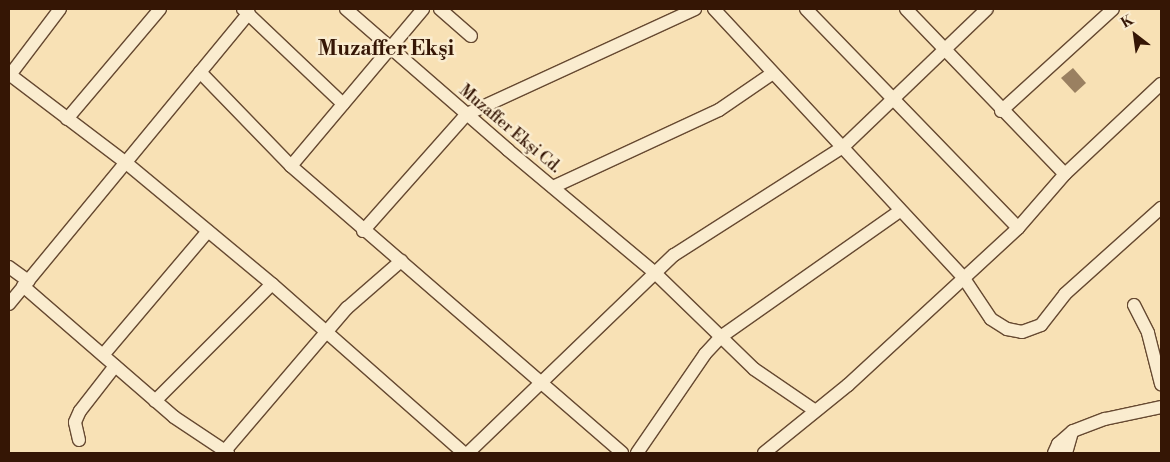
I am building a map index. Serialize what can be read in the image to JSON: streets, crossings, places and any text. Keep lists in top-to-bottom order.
{
  "streets": {
    "street": ["Muzaffer Ekşi Cd."]
  },
  "districts": ["Muzaffer Ekşi"],
  "north": "top left"
}
